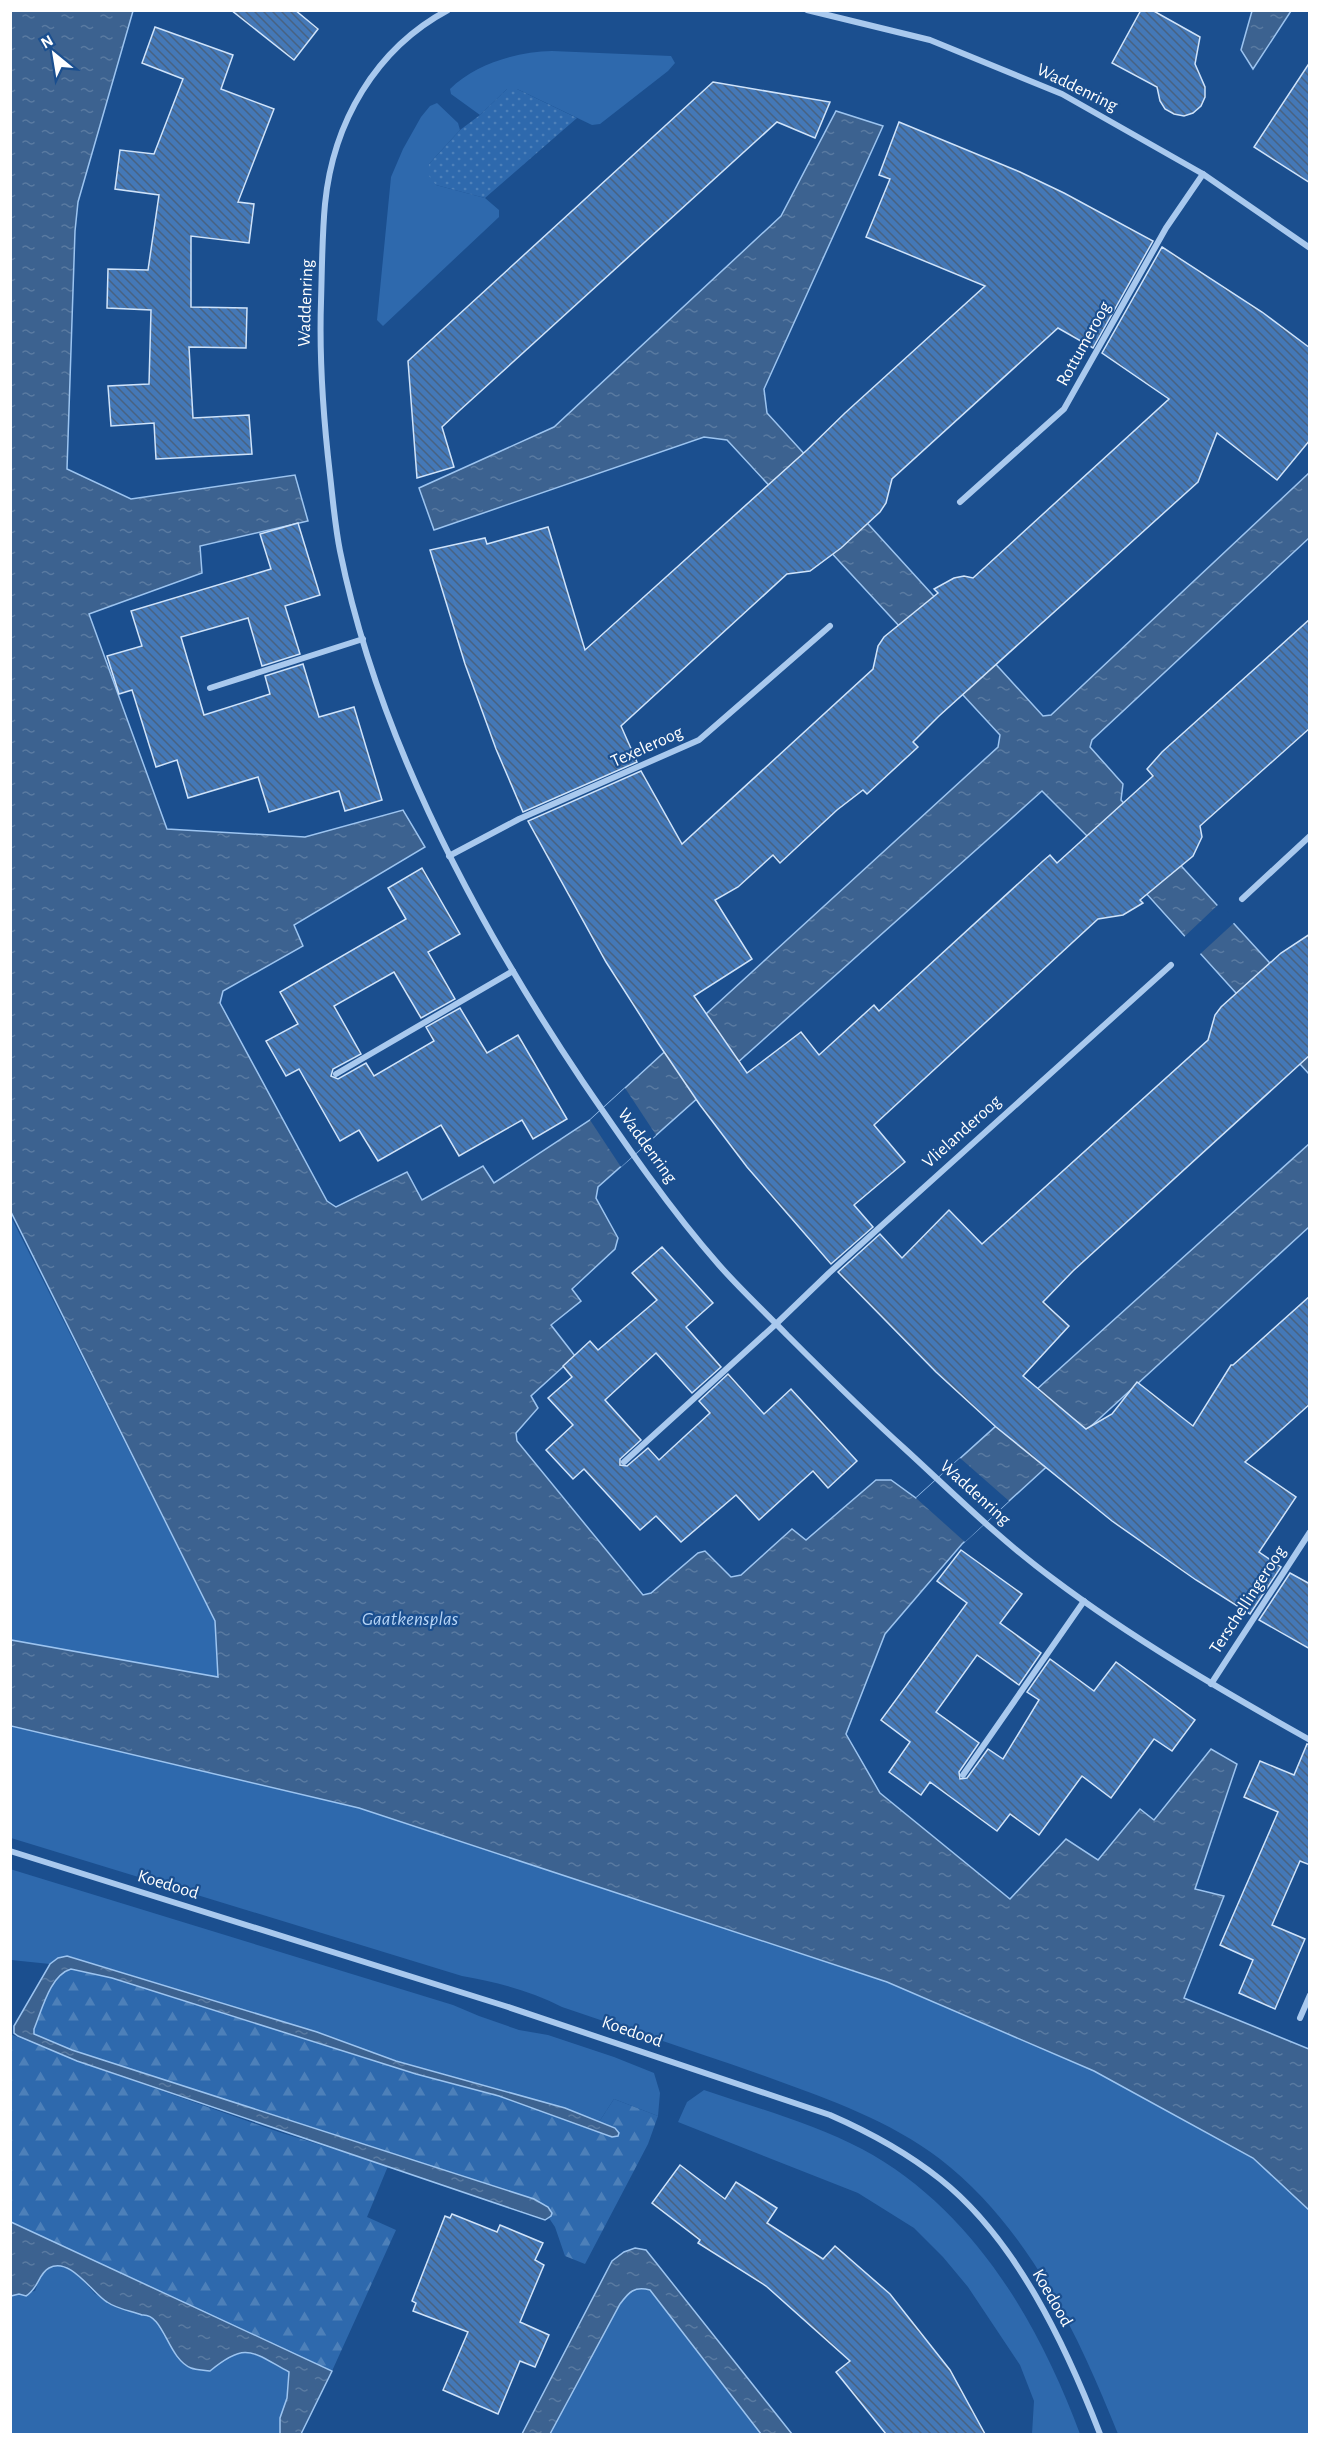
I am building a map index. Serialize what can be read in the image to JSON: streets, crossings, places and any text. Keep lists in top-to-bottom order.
{
  "streets": {
    "street": [
      "Waddenring",
      "Rottumeroog",
      "Texeleroog",
      "Vlielanderoog",
      "Terschellingeroog",
      "Koedood"
    ]
  },
  "crossings": [
    ["Waddenring", "Rottumeroog"],
    ["Waddenring", "Texeleroog"],
    ["Waddenring", "Vlielanderoog"],
    ["Waddenring", "Terschellingeroog"]
  ],
  "water": ["Gaatkensplas"],
  "north": "top left"
}
